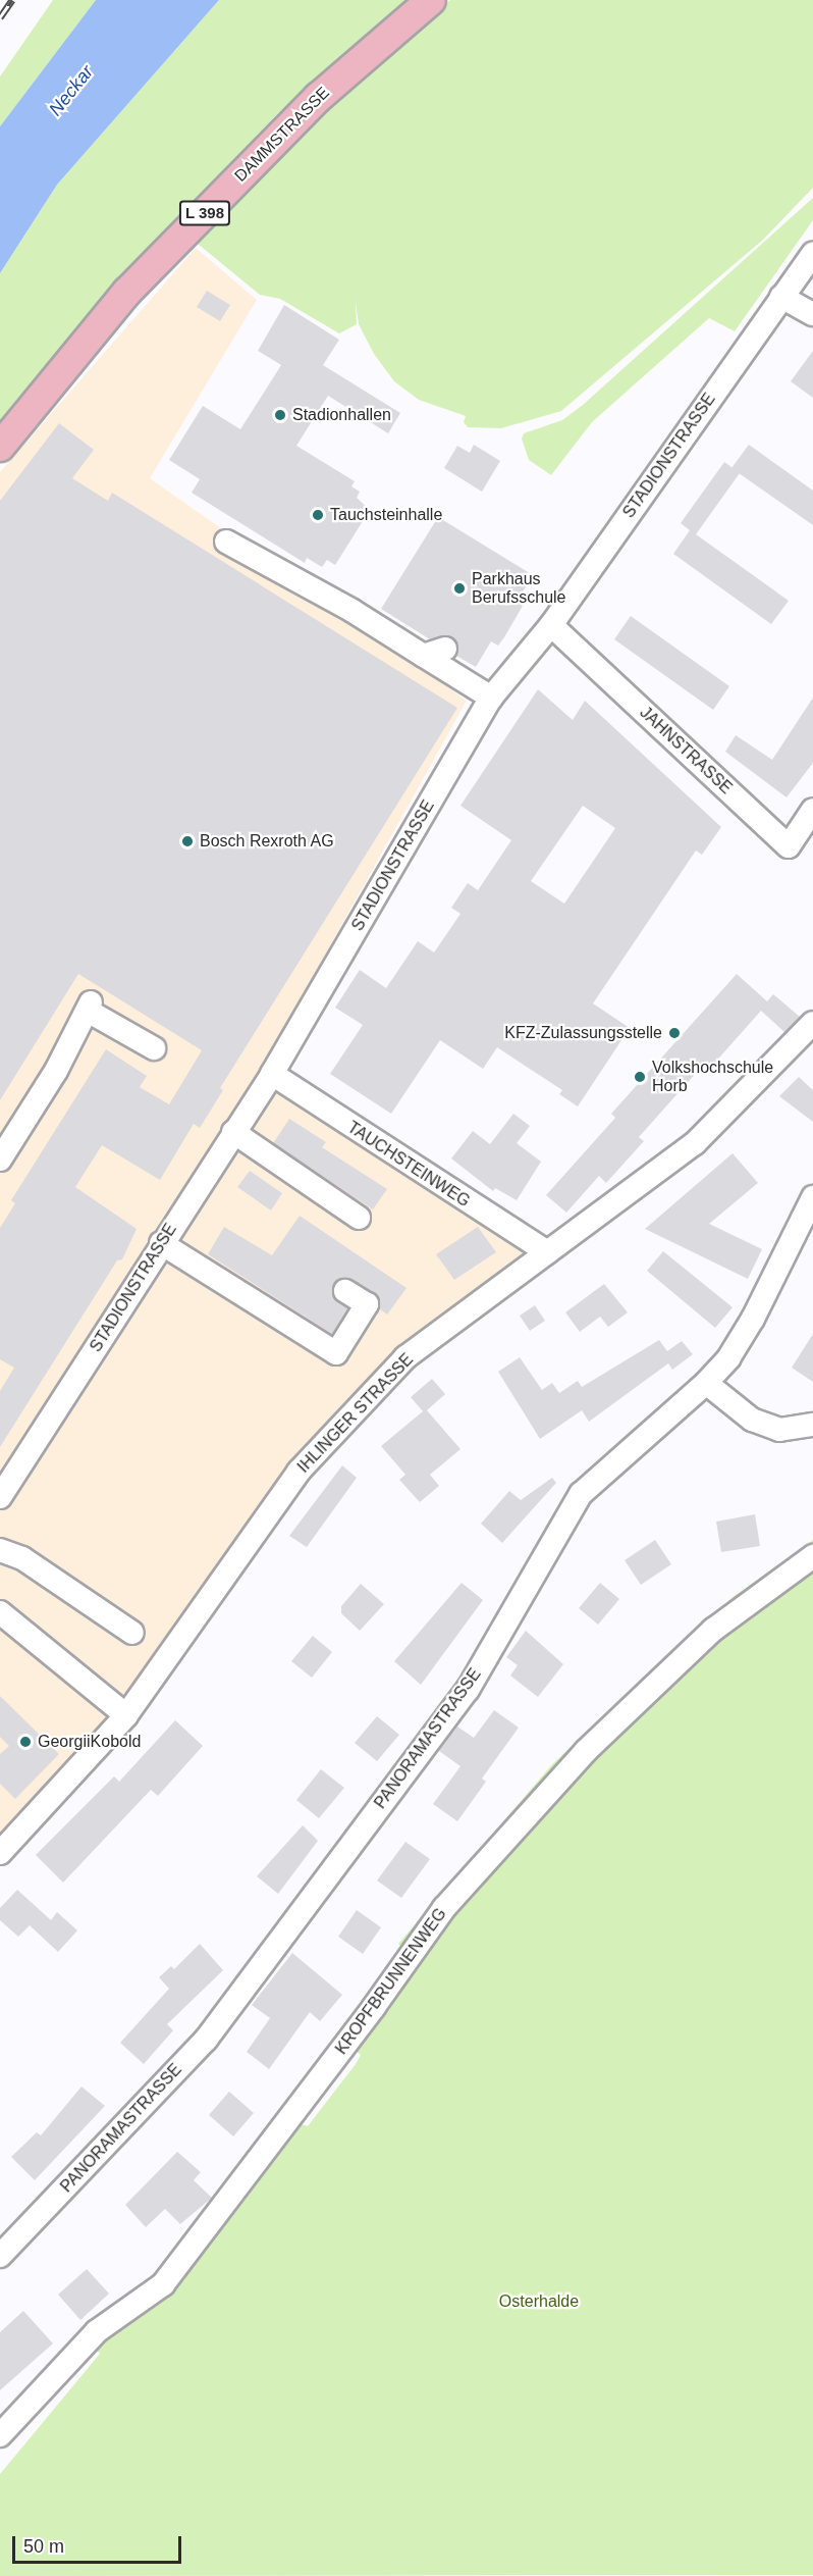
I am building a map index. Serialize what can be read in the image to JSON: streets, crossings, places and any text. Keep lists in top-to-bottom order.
{
  "streets": {
    "main road": ["DAMMSTRASSE", "L 398"],
    "street": [
      "STADIONSTRASSE",
      "JAHNSTRASSE",
      "TAUCHSTEINWEG",
      "IHLINGER STRASSE",
      "PANORAMASTRASSE",
      "KROPFBRUNNENWEG"
    ]
  },
  "crossings": [
    ["STADIONSTRASSE", "JAHNSTRASSE"],
    ["STADIONSTRASSE", "TAUCHSTEINWEG"],
    ["TAUCHSTEINWEG", "IHLINGER STRASSE"]
  ],
  "water": ["Neckar"],
  "parks": ["Osterhalde"],
  "places": [
    "Stadionhallen",
    "Tauchsteinhalle",
    "Parkhaus Berufsschule",
    "Bosch Rexroth AG",
    "KFZ-Zulassungsstelle",
    "Volkshochschule Horb",
    "GeorgiiKobold"
  ],
  "scale_bar": "50 m"
}
